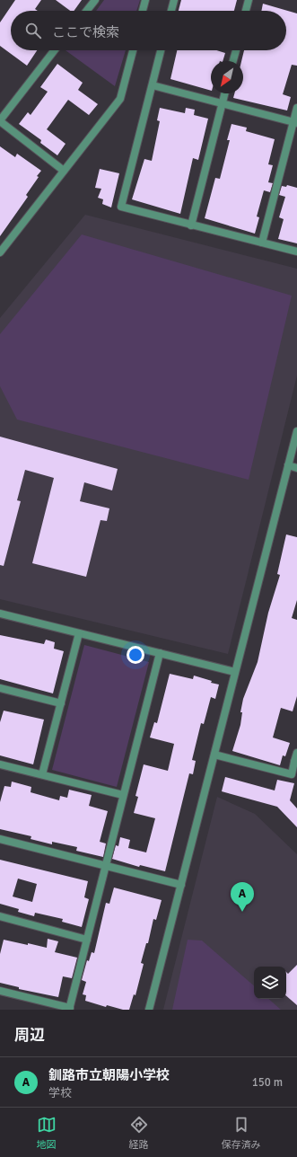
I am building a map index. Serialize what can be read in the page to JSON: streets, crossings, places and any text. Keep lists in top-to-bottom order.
{
  "north": "bottom left",
  "page": {
    "search": "ここで検索",
    "pins": "A",
    "heading": "周辺",
    "list": [
      {
        "mark": "A",
        "name": "釧路市立朝陽小学校",
        "note": "学校",
        "value": "150 m"
      }
    ],
    "nav": ["地図", "経路", "保存済み"]
  }
}
